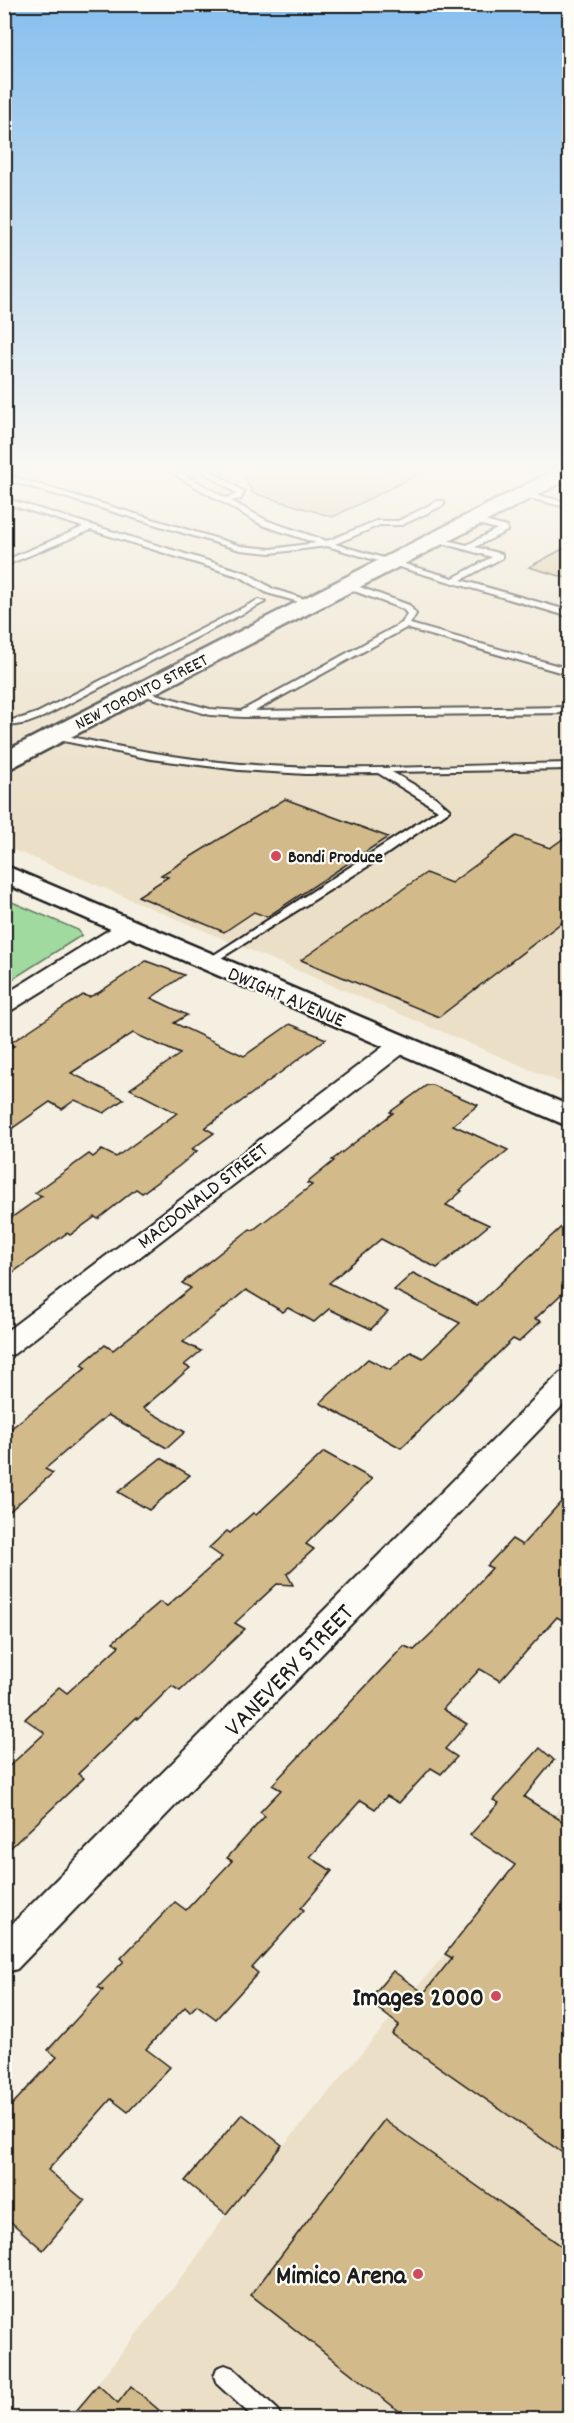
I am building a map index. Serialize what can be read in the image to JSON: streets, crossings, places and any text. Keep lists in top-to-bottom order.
{
  "streets": {
    "street": [
      "NEW TORONTO STREET",
      "DWIGHT AVENUE",
      "MACDONALD STREET",
      "VANEVERY STREET"
    ]
  },
  "crossings": [
    ["DWIGHT AVENUE", "MACDONALD STREET"]
  ],
  "places": ["Bondi Produce", "Images 2000", "Mimico Arena"]
}
